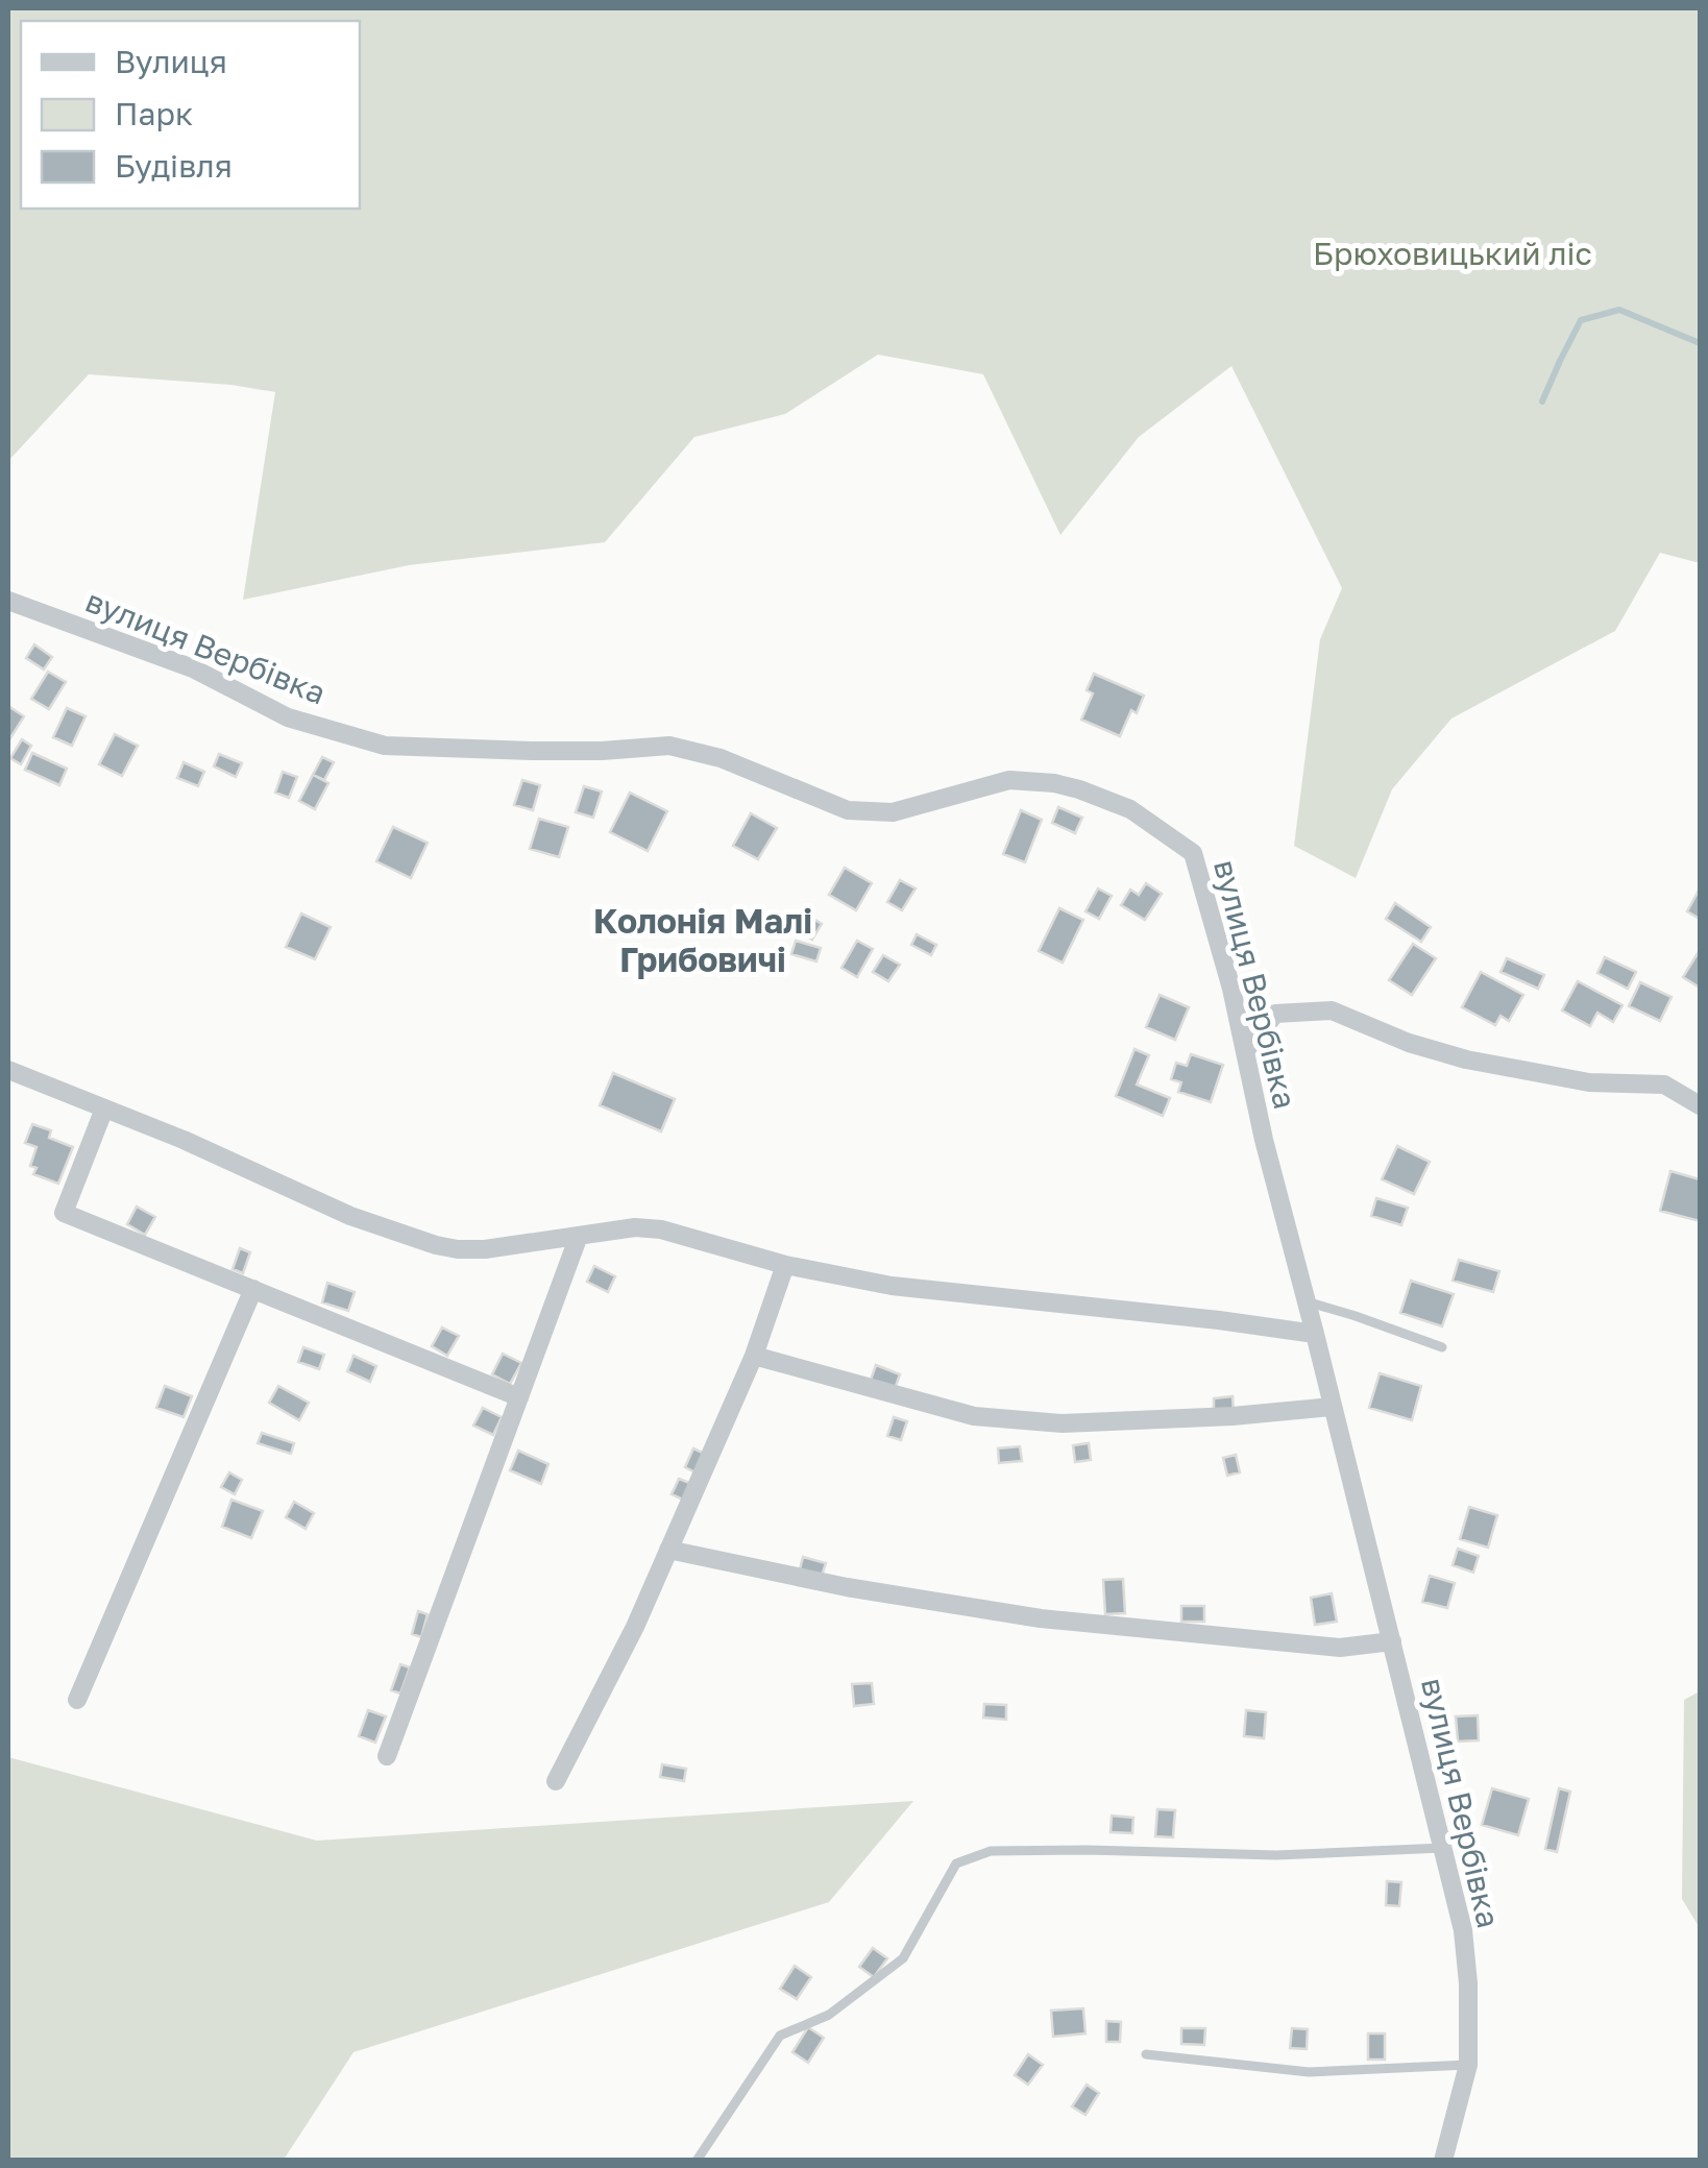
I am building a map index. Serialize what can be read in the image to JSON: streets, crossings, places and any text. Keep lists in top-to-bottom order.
{
  "streets": {
    "street": ["вулиця Вербівка"]
  },
  "districts": ["Колонія Малі Грибовичі"],
  "parks": ["Брюховицький ліс"],
  "legend": ["Вулиця", "Парк", "Будівля"]
}
